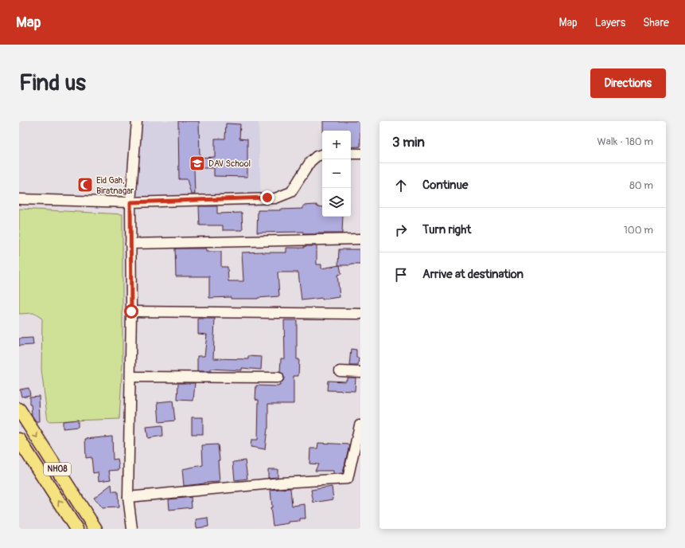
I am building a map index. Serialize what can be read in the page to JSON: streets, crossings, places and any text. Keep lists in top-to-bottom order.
{
  "streets": {
    "main road": ["NH08"]
  },
  "places": {
    "school or university": ["DAV School"],
    "mosque": ["Eid Gah, Biratnagar"]
  },
  "page": {
    "header": "Map",
    "nav": ["Map", "Layers", "Share"],
    "buttons": "Directions",
    "title": "Find us",
    "heading": ["3 min", "Walk · 180 m"],
    "map_buttons": ["+", "−"],
    "list": [
      ["Continue", "80 m"],
      ["Turn right", "100 m"],
      "Arrive at destination"
    ]
  }
}
